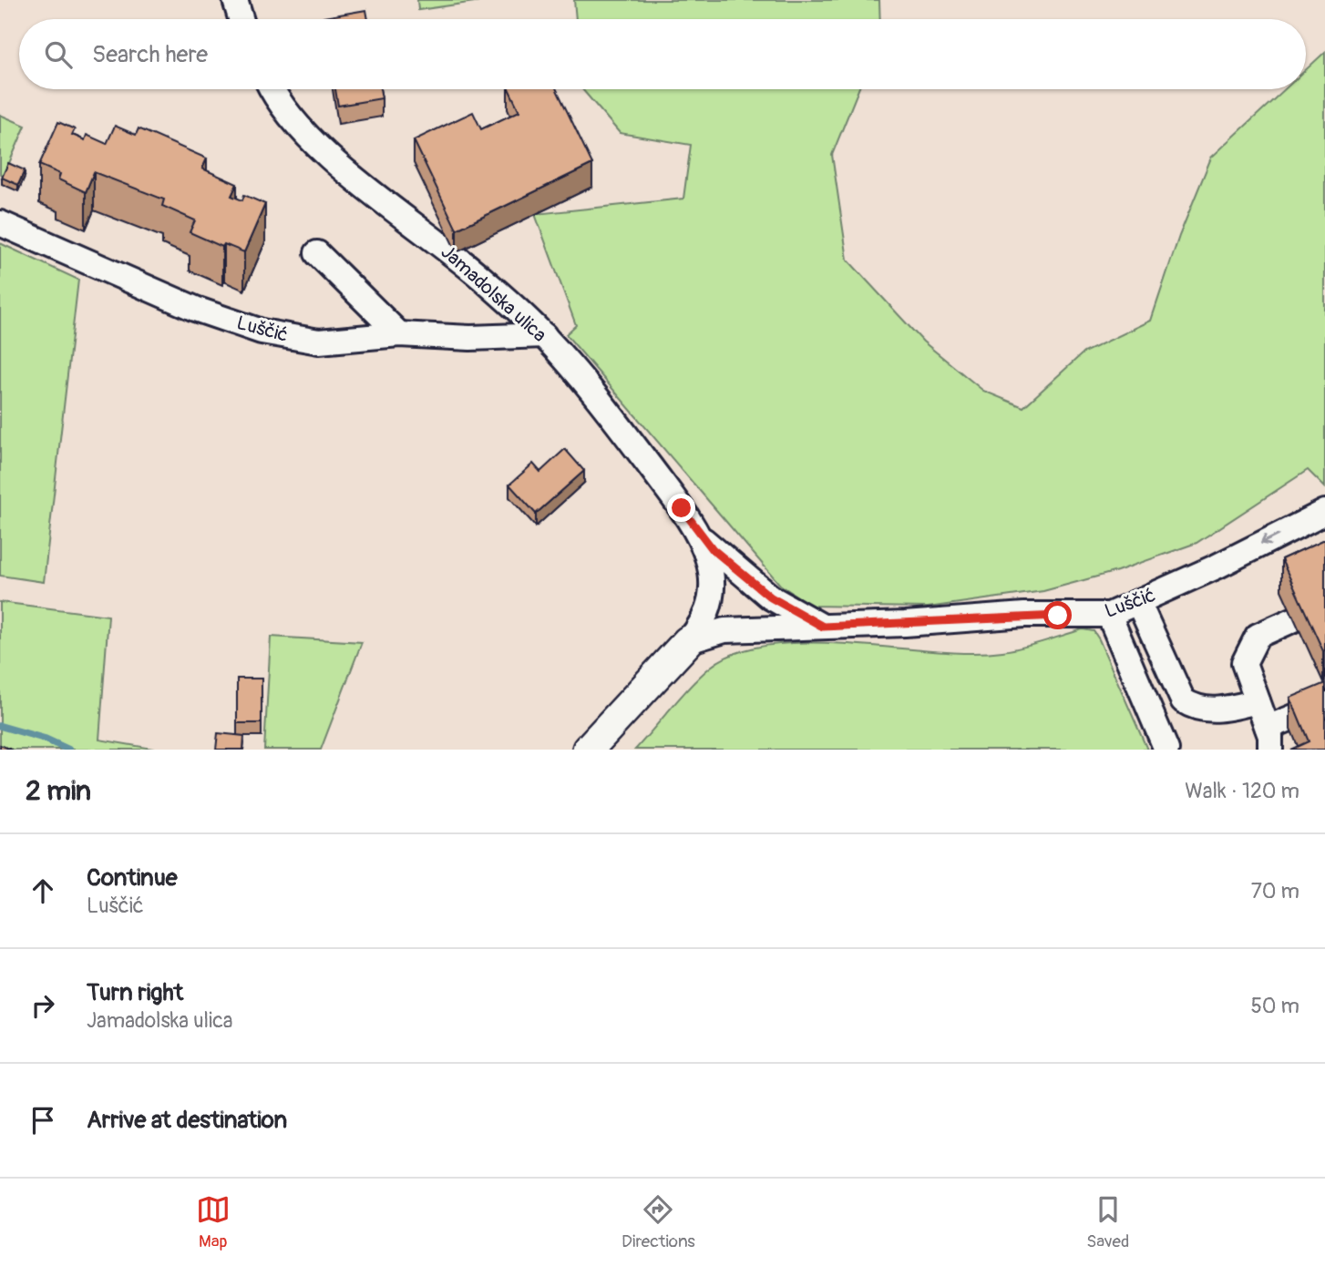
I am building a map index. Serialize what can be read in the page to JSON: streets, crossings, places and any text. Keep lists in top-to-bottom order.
{
  "streets": {
    "street": ["Jamadolska ulica", "Luščić"]
  },
  "crossings": [
    ["Jamadolska ulica", "Luščić"]
  ],
  "page": {
    "search": "Search here",
    "heading": ["2 min", "Walk · 120 m"],
    "list": [
      ["Continue", "Luščić", "70 m"],
      ["Turn right", "Jamadolska ulica", "50 m"],
      "Arrive at destination"
    ],
    "nav": ["Map", "Directions", "Saved"]
  }
}
